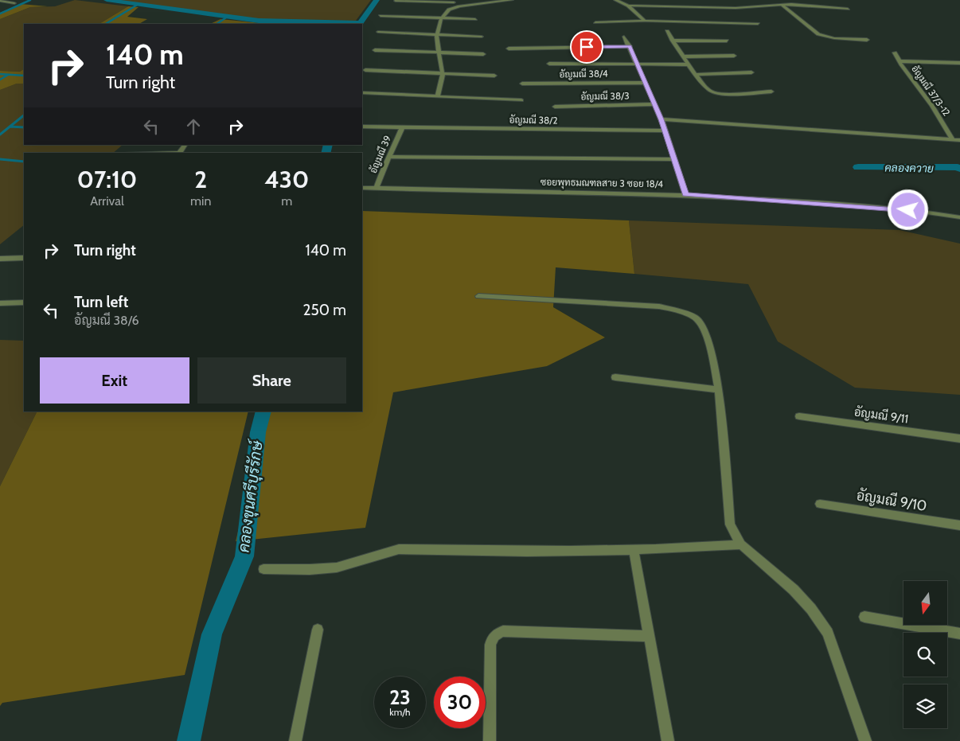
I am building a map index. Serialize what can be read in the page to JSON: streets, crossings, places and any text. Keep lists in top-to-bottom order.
{
  "streets": {
    "street": [
      "อัญมณี 38/4",
      "อัญมณี 37/3-12",
      "อัญมณี 38/3",
      "อัญมณี 38/2",
      "อัญมณี 39",
      "ซอยพุทธมณฑลสาย 3 ซอย 18/4",
      "อัญมณี 9/11",
      "อัญมณี 9/10"
    ]
  },
  "crossings": [
    ["อัญมณี 38/2", "อัญมณี 39"],
    ["อัญมณี 39", "ซอยพุทธมณฑลสาย 3 ซอย 18/4"]
  ],
  "water": ["คลองควาย", "คลองขุนศรีบุรีรักษ์"],
  "north": "bottom",
  "page": {
    "turn": ["140 m", "Turn right"],
    "eta": [
      "07:10",
      "Arrival",
      "2",
      "min",
      "430",
      "m"
    ],
    "list": [
      {
        "name": "Turn right",
        "value": "140 m"
      },
      {
        "name": "Turn left",
        "note": "อัญมณี 38/6",
        "value": "250 m"
      }
    ],
    "buttons": ["Exit", "Share"],
    "speed": "23 km/h",
    "limit": "30"
  }
}
